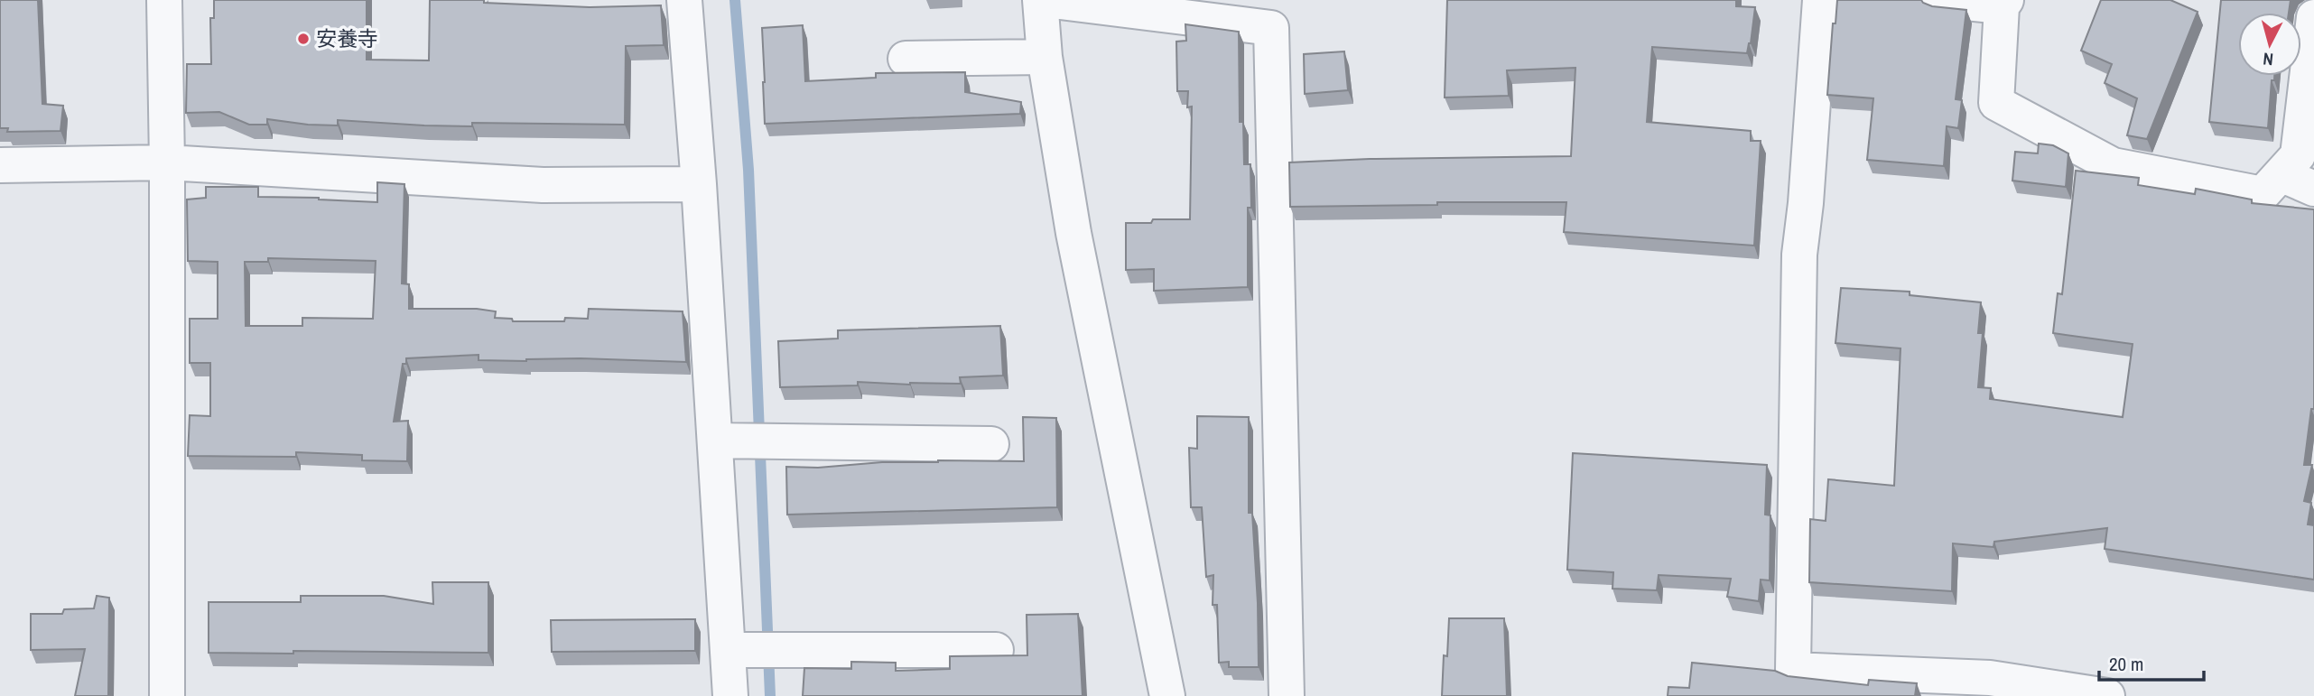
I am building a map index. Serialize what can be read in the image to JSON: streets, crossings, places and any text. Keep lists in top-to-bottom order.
{
  "places": ["安養寺"],
  "scale_bar": "20 m",
  "north": "bottom"
}
